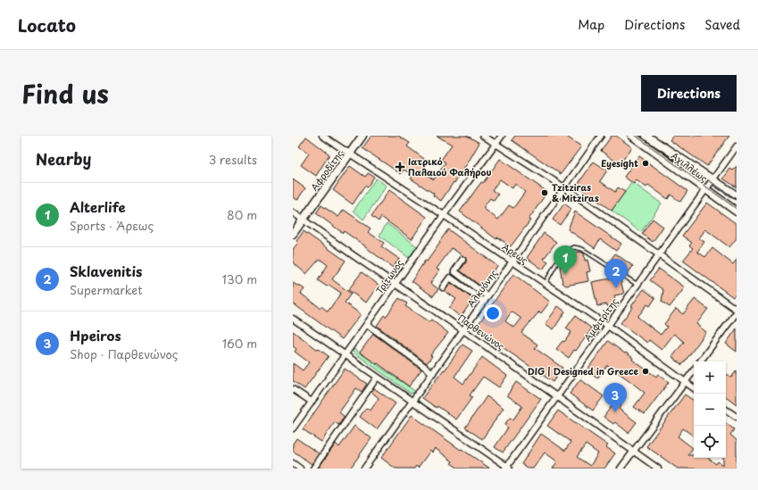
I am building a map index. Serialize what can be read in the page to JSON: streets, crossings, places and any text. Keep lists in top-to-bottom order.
{
  "streets": {
    "main road": ["Αχιλλέως", "Αφροδίτης"],
    "street": [
      "Άρεως",
      "Τρίτωνος",
      "Αλκυόνης",
      "Αμφιτρίτης",
      "Παρθενώνος"
    ]
  },
  "crossings": [
    ["Αχιλλέως", "Αμφιτρίτης"],
    ["Αφροδίτης", "Άρεως"],
    ["Αφροδίτης", "Παρθενώνος"],
    ["Άρεως", "Τρίτωνος"],
    ["Άρεως", "Αλκυόνης"],
    ["Άρεως", "Αμφιτρίτης"],
    ["Τρίτωνος", "Παρθενώνος"],
    ["Αλκυόνης", "Παρθενώνος"],
    ["Αμφιτρίτης", "Παρθενώνος"]
  ],
  "places": {
    "other": ["Eyesight", "Tzitziras & Mitziras", "DIG | Designed in Greece"],
    "health": ["Ιατρικό Παλαιού Φαλήρου"]
  },
  "page": {
    "header": "Locato",
    "nav": ["Map", "Directions", "Saved"],
    "title": "Find us",
    "buttons": "Directions",
    "heading": ["Nearby", "3 results"],
    "list": [
      {
        "mark": "1",
        "name": "Alterlife",
        "note": "Sports · Άρεως",
        "value": "80 m"
      },
      {
        "mark": "2",
        "name": "Sklavenitis",
        "note": "Supermarket",
        "value": "130 m"
      },
      {
        "mark": "3",
        "name": "Hpeiros",
        "note": "Shop · Παρθενώνος",
        "value": "160 m"
      }
    ],
    "pins": ["1", "2", "3"],
    "map_buttons": ["+", "−"]
  }
}
